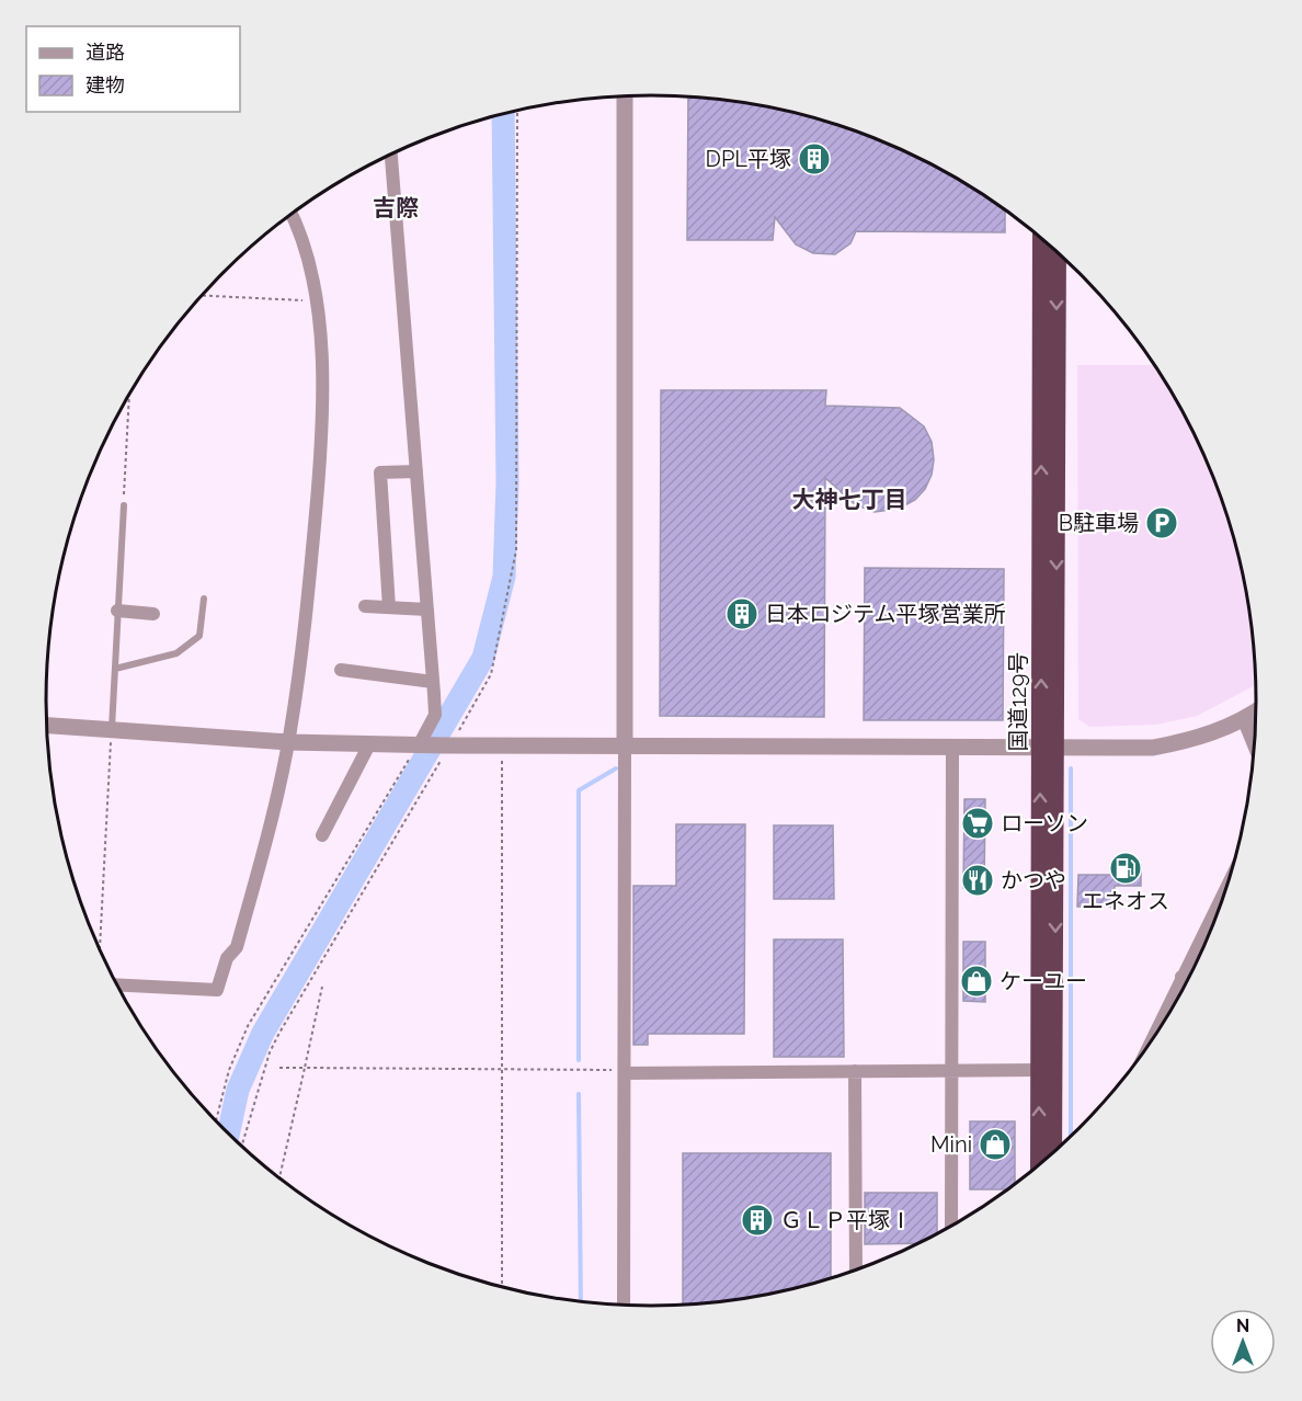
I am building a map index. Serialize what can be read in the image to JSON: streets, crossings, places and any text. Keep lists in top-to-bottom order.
{
  "streets": {
    "highway": ["国道129号"]
  },
  "districts": ["吉際", "大神七丁目"],
  "places": {
    "building": ["DPL平塚", "日本ロジテム平塚営業所", "ＧＬＰ平塚Ⅰ"],
    "parking": ["B駐車場"],
    "supermarket": ["ローソン"],
    "fuel station": ["エネオス"],
    "restaurant": ["かつや"],
    "shop": ["ケーユー", "Mini"]
  },
  "legend": ["道路", "建物"],
  "north": "top"
}
